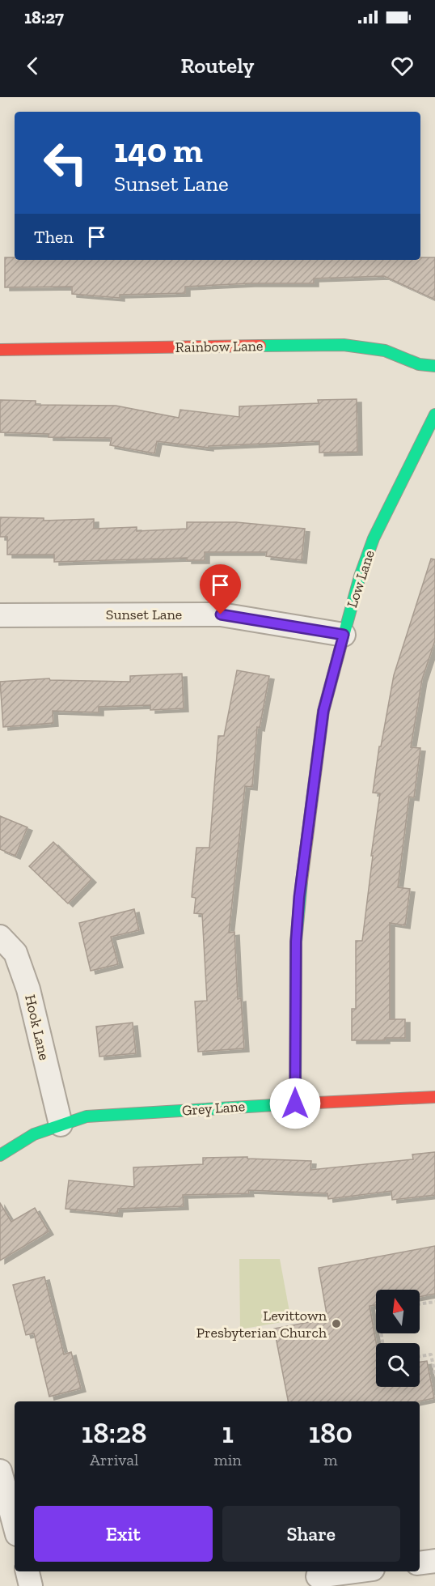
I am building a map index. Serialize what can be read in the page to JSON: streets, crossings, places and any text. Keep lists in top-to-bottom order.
{
  "streets": {
    "street": [
      "Rainbow Lane",
      "Low Lane",
      "Sunset Lane",
      "Hook Lane",
      "Grey Lane"
    ]
  },
  "crossings": [
    ["Low Lane", "Sunset Lane"],
    ["Low Lane", "Grey Lane"],
    ["Hook Lane", "Grey Lane"]
  ],
  "places": ["Levittown Presbyterian Church"],
  "north": "top",
  "page": {
    "status": "18:27",
    "header": "Routely",
    "turn": ["140 m", "Sunset Lane"],
    "then": "Then",
    "eta": [
      "18:28",
      "Arrival",
      "1",
      "min",
      "180",
      "m"
    ],
    "buttons": ["Exit", "Share"]
  }
}
